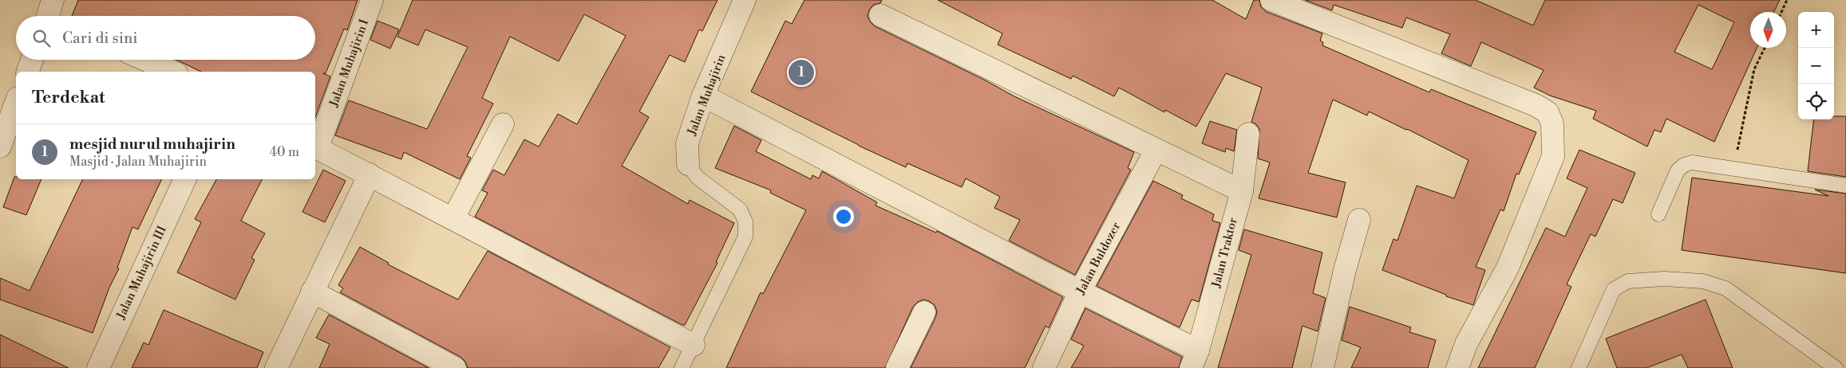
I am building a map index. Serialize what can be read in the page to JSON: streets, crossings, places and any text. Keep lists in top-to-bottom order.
{
  "streets": {
    "street": [
      "Jalan Muhajirin I",
      "Jalan Muhajirin",
      "Jalan Traktor",
      "Jalan Buldozer",
      "Jalan Muhajirin III"
    ]
  },
  "north": "bottom",
  "page": {
    "map_buttons": ["+", "−"],
    "search": "Cari di sini",
    "pins": "1",
    "heading": "Terdekat",
    "list": [
      {
        "mark": "1",
        "name": "mesjid nurul muhajirin",
        "note": "Masjid · Jalan Muhajirin",
        "value": "40 m"
      }
    ]
  }
}
